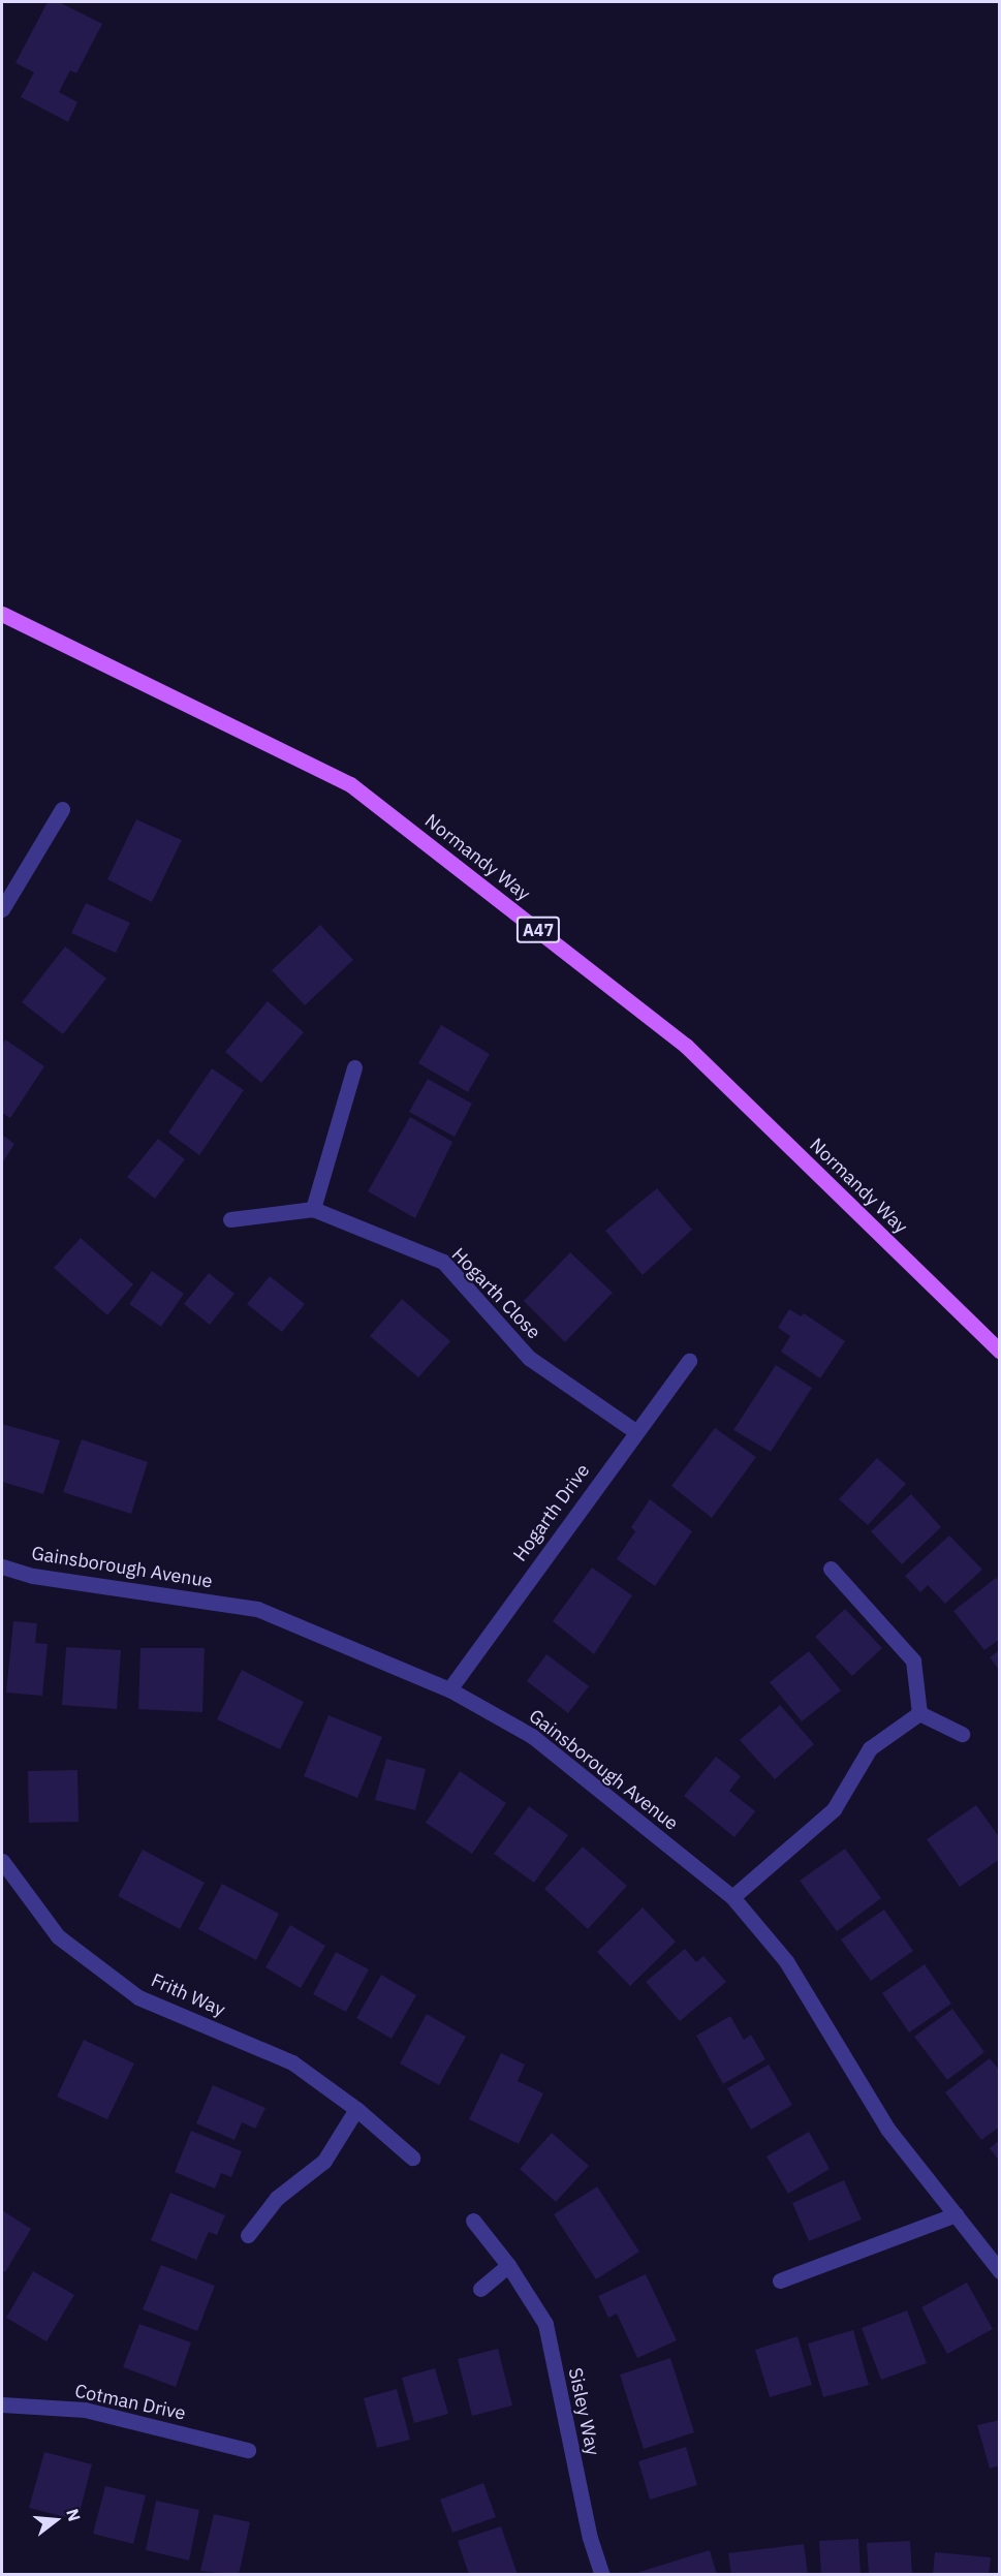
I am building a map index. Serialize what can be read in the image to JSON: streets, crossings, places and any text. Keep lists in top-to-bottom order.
{
  "streets": {
    "main road": ["Normandy Way", "A47"],
    "street": [
      "Hogarth Close",
      "Hogarth Drive",
      "Gainsborough Avenue",
      "Frith Way",
      "Cotman Drive",
      "Sisley Way"
    ]
  },
  "crossings": [
    ["Hogarth Close", "Hogarth Drive"],
    ["Hogarth Drive", "Gainsborough Avenue"]
  ],
  "north": "right"
}
